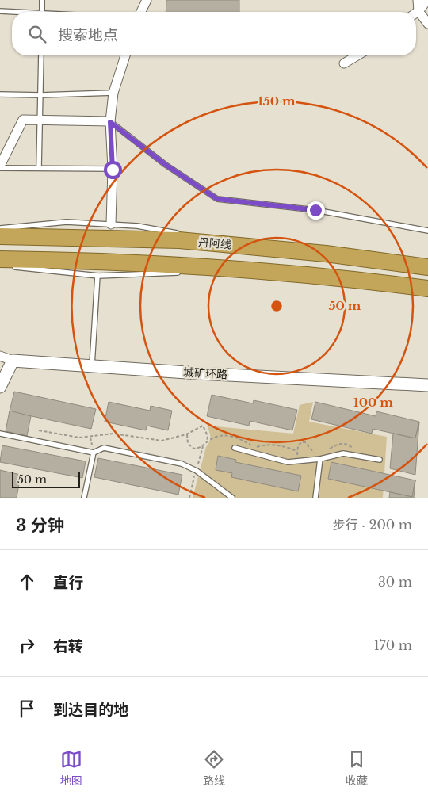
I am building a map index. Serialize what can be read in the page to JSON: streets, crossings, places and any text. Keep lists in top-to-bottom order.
{
  "streets": {
    "highway": ["丹阿线"],
    "street": ["城矿环路"]
  },
  "scale_bar": "50 m",
  "page": {
    "search": "搜索地点",
    "scale": "50 m",
    "heading": ["3 分钟", "步行 · 200 m"],
    "list": [
      ["直行", "30 m"],
      ["右转", "170 m"],
      "到达目的地"
    ],
    "nav": ["地图", "路线", "收藏"]
  },
  "rings": ["150 m", "50 m", "100 m"]
}
